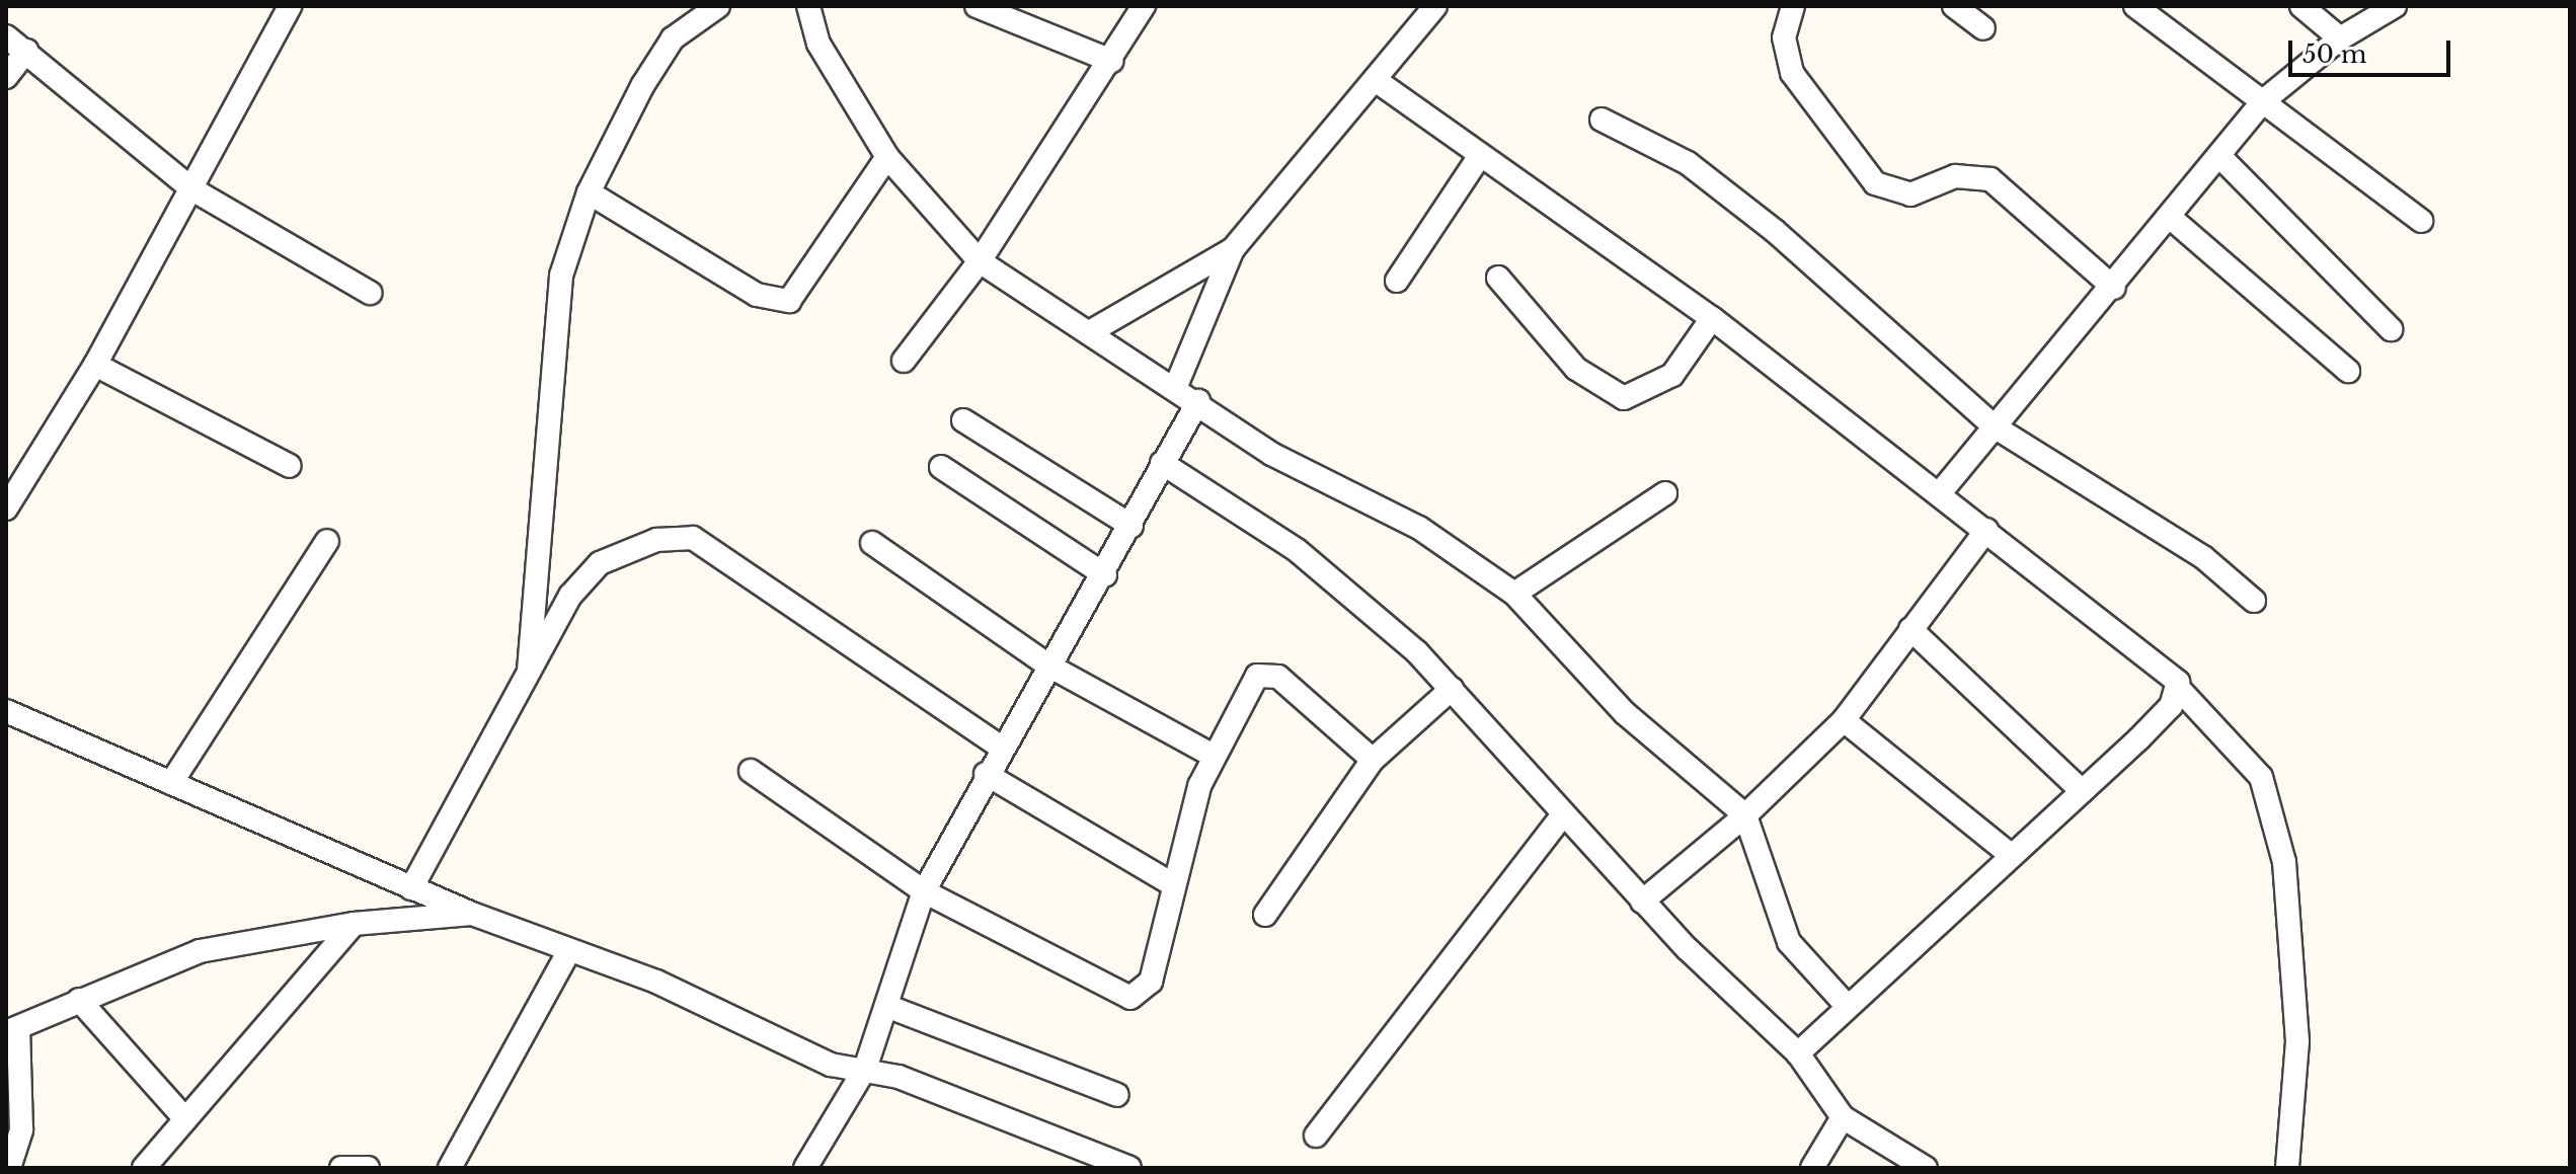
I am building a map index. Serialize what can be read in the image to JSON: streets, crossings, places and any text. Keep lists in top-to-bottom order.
{
  "scale_bar": "50 m"
}
